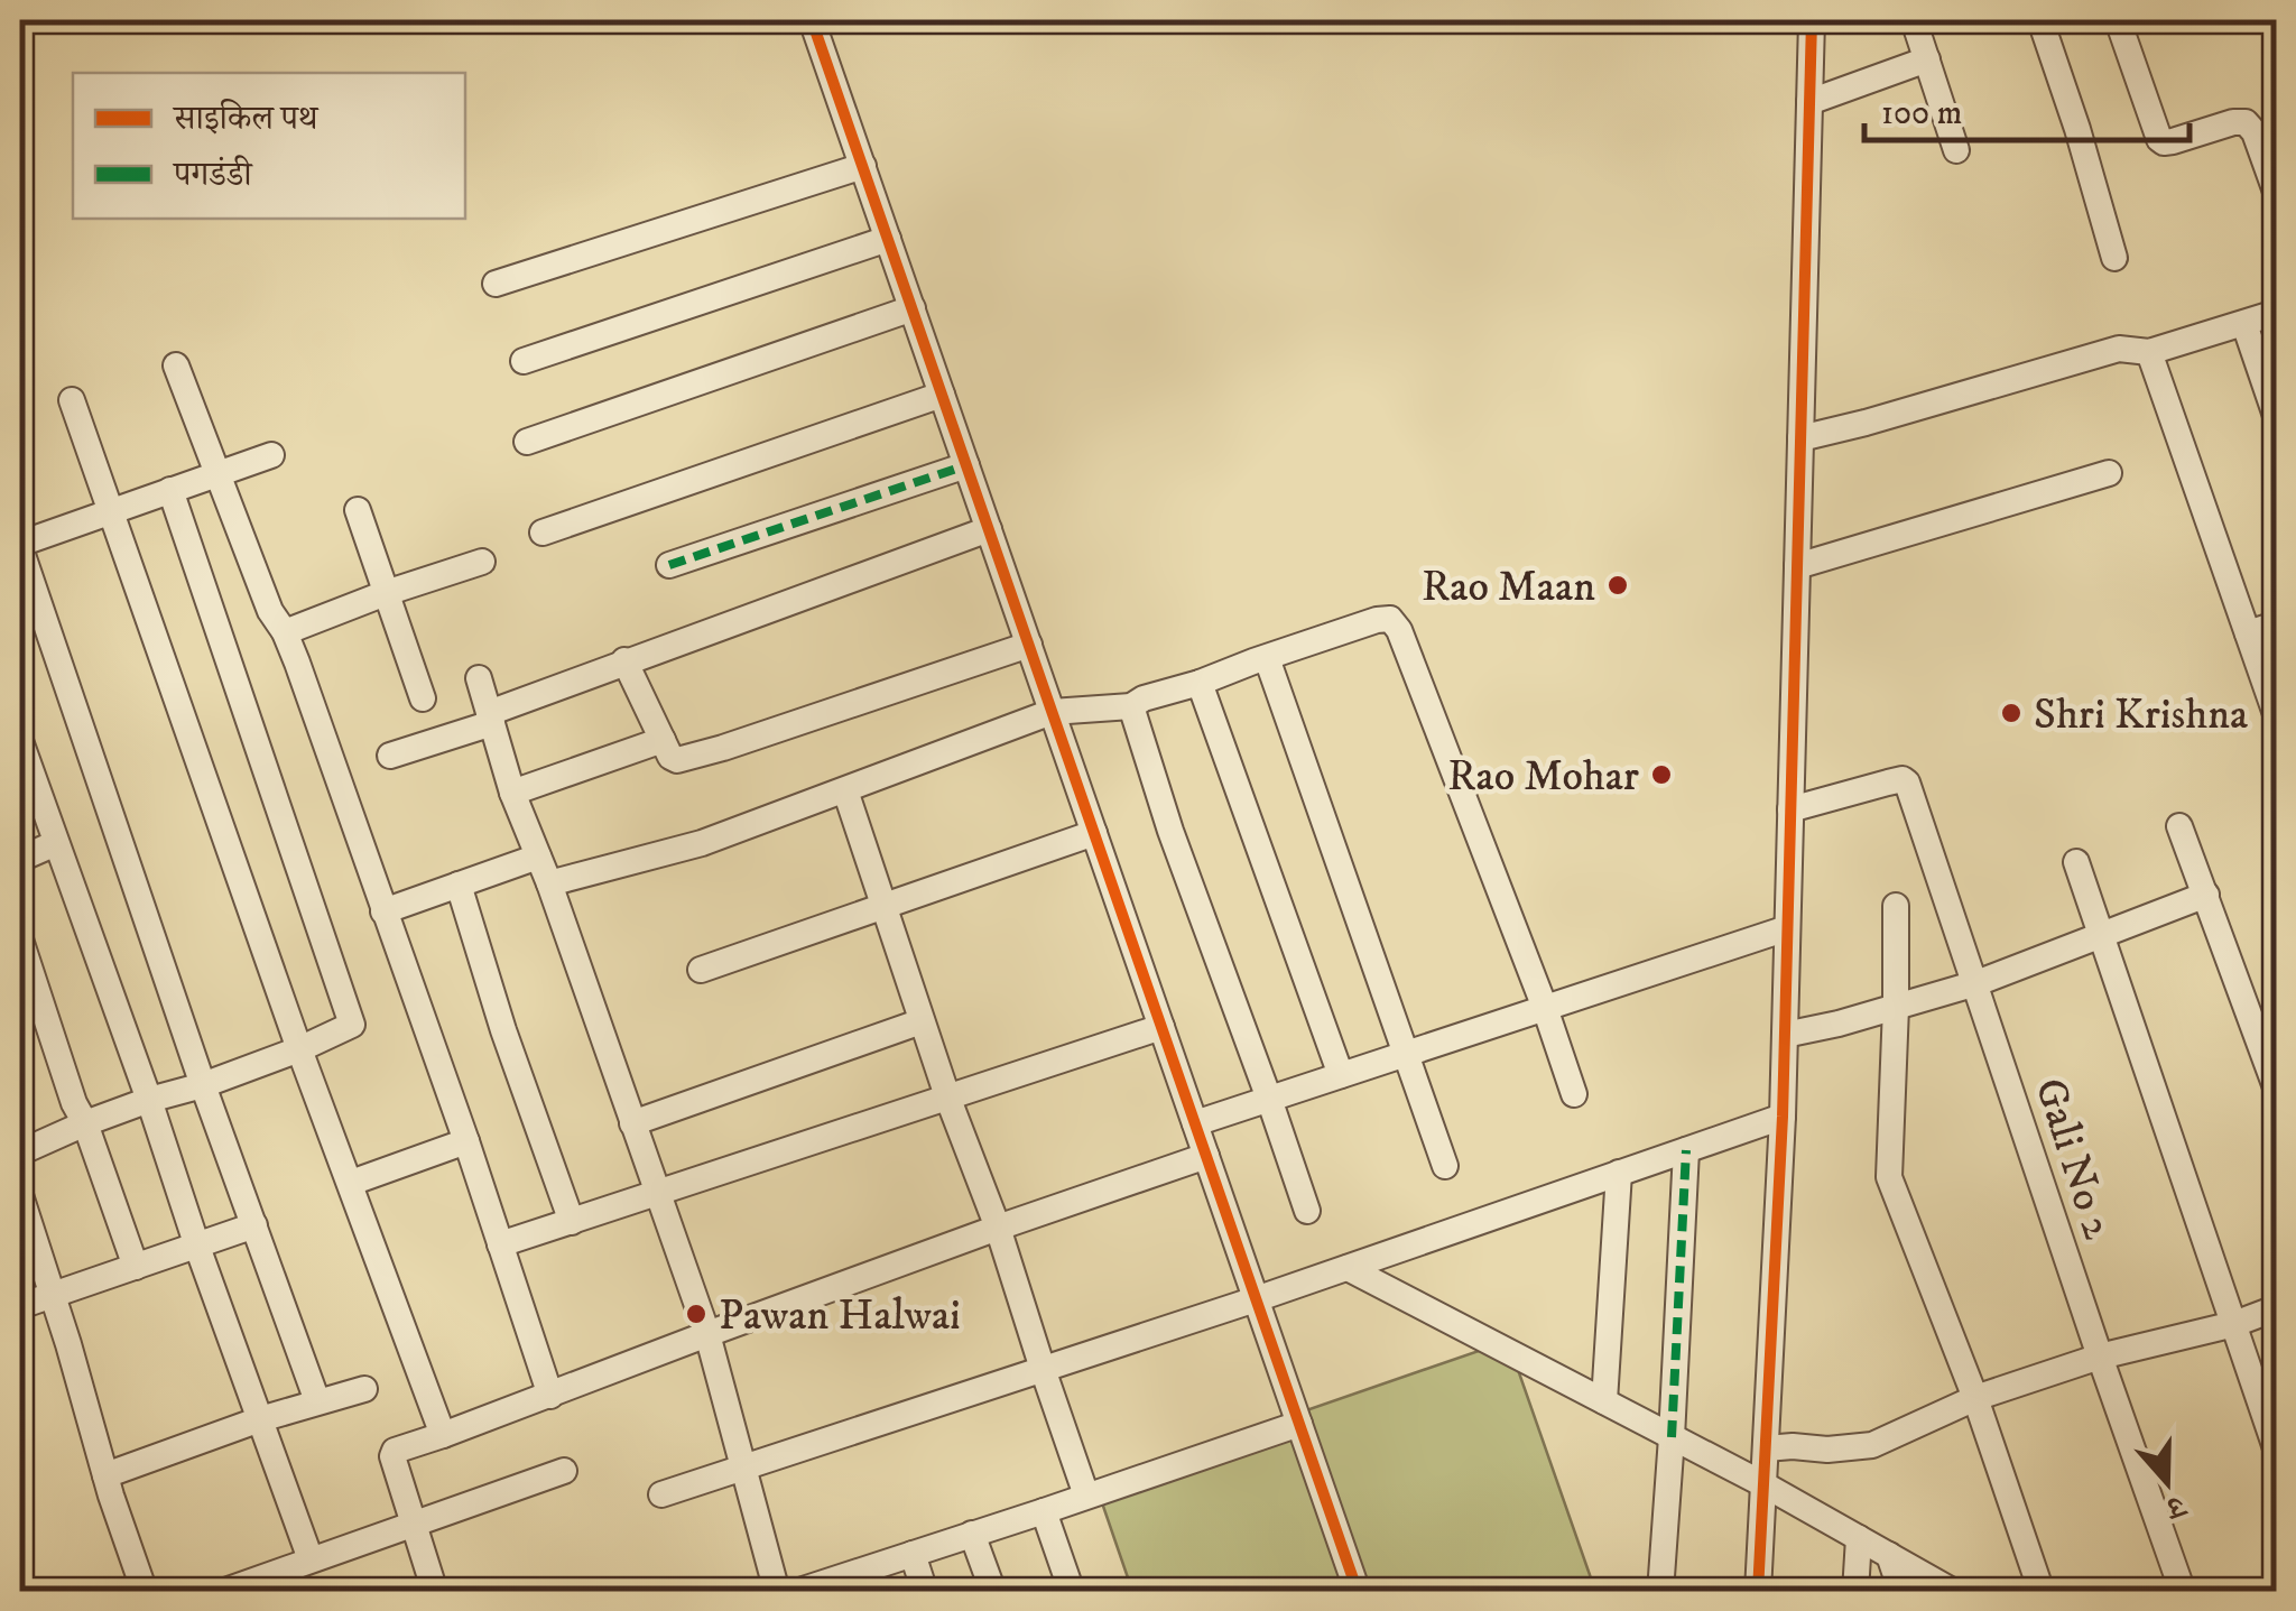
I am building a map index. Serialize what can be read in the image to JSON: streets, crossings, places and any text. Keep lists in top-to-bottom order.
{
  "streets": {
    "street": ["Gali No 2"]
  },
  "places": [
    "Rao Maan",
    "Shri Krishna",
    "Rao Mohar",
    "Pawan Halwai"
  ],
  "legend": ["साइकिल पथ", "पगडंडी"],
  "scale_bar": "100 m",
  "north": "bottom"
}
